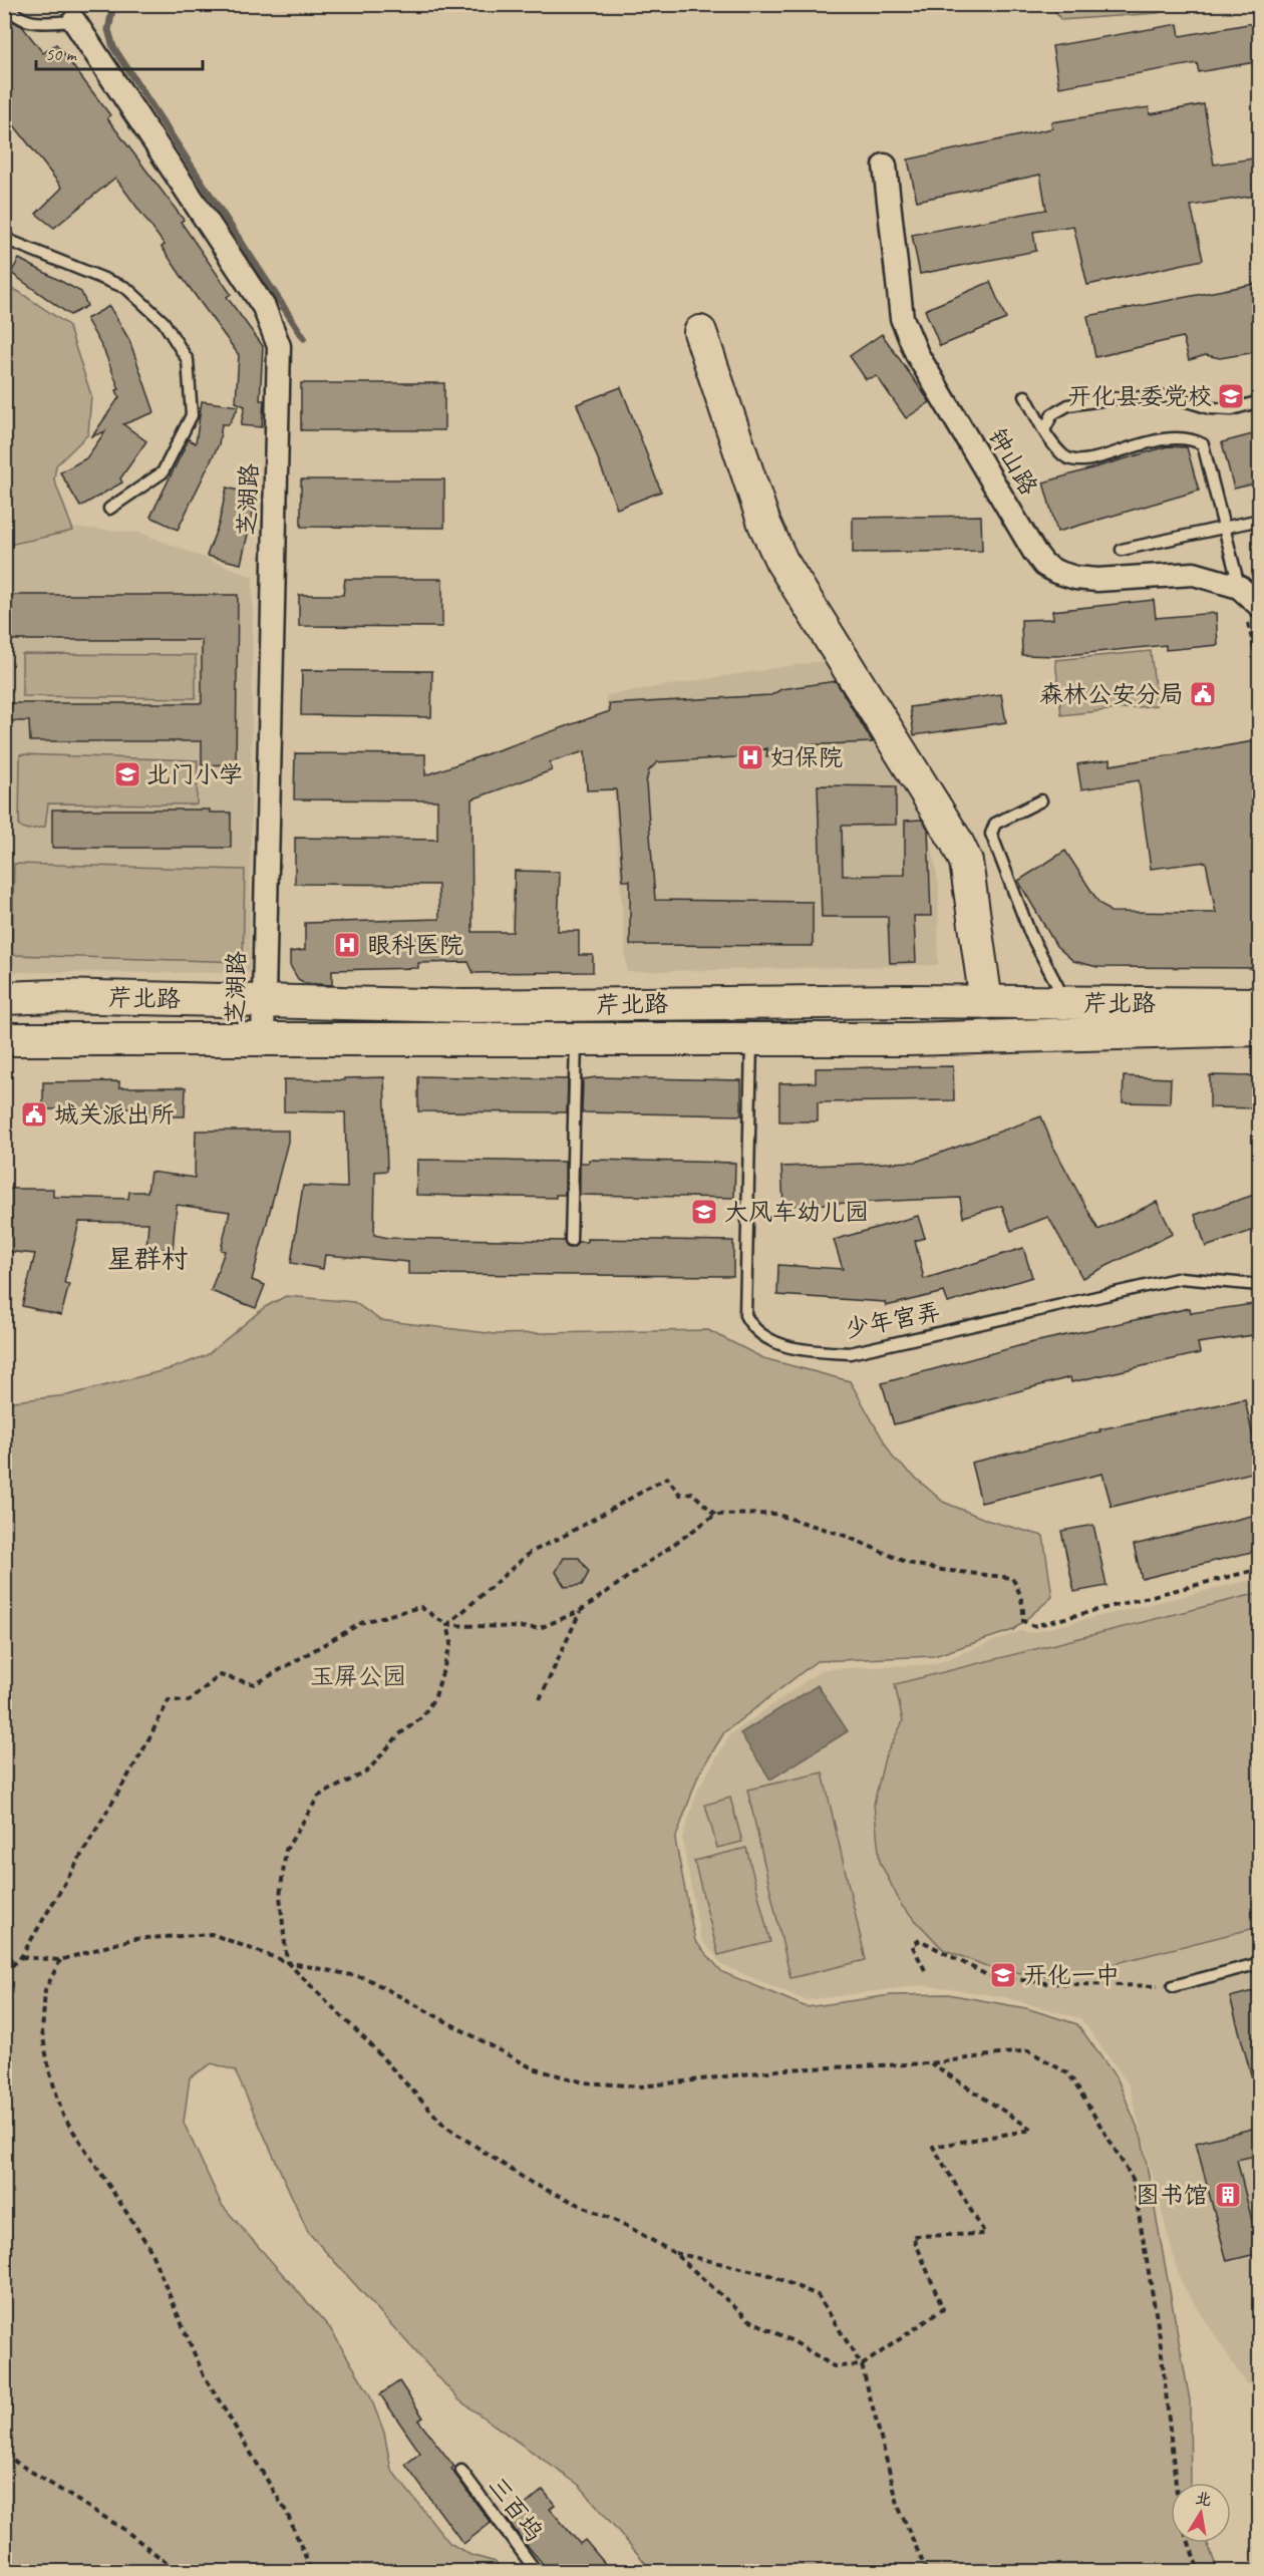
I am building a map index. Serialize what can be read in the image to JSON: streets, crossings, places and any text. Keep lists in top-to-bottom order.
{
  "streets": {
    "main road": ["芹北路"],
    "street": ["钟山路", "芝湖路"],
    "lane": ["少年宫弄", "三百坞"]
  },
  "crossings": [
    ["芝湖路", "芹北路"],
    ["芹北路", "少年宫弄"]
  ],
  "districts": ["星群村"],
  "parks": ["玉屏公园"],
  "places": {
    "school or university": [
      "开化县委党校",
      "北门小学",
      "大风车幼儿园",
      "开化一中"
    ],
    "public building": ["森林公安分局", "城关派出所"],
    "hospital": ["妇保院", "眼科医院"],
    "building": ["图书馆"]
  },
  "scale_bar": "50 m",
  "north": "top"
}
